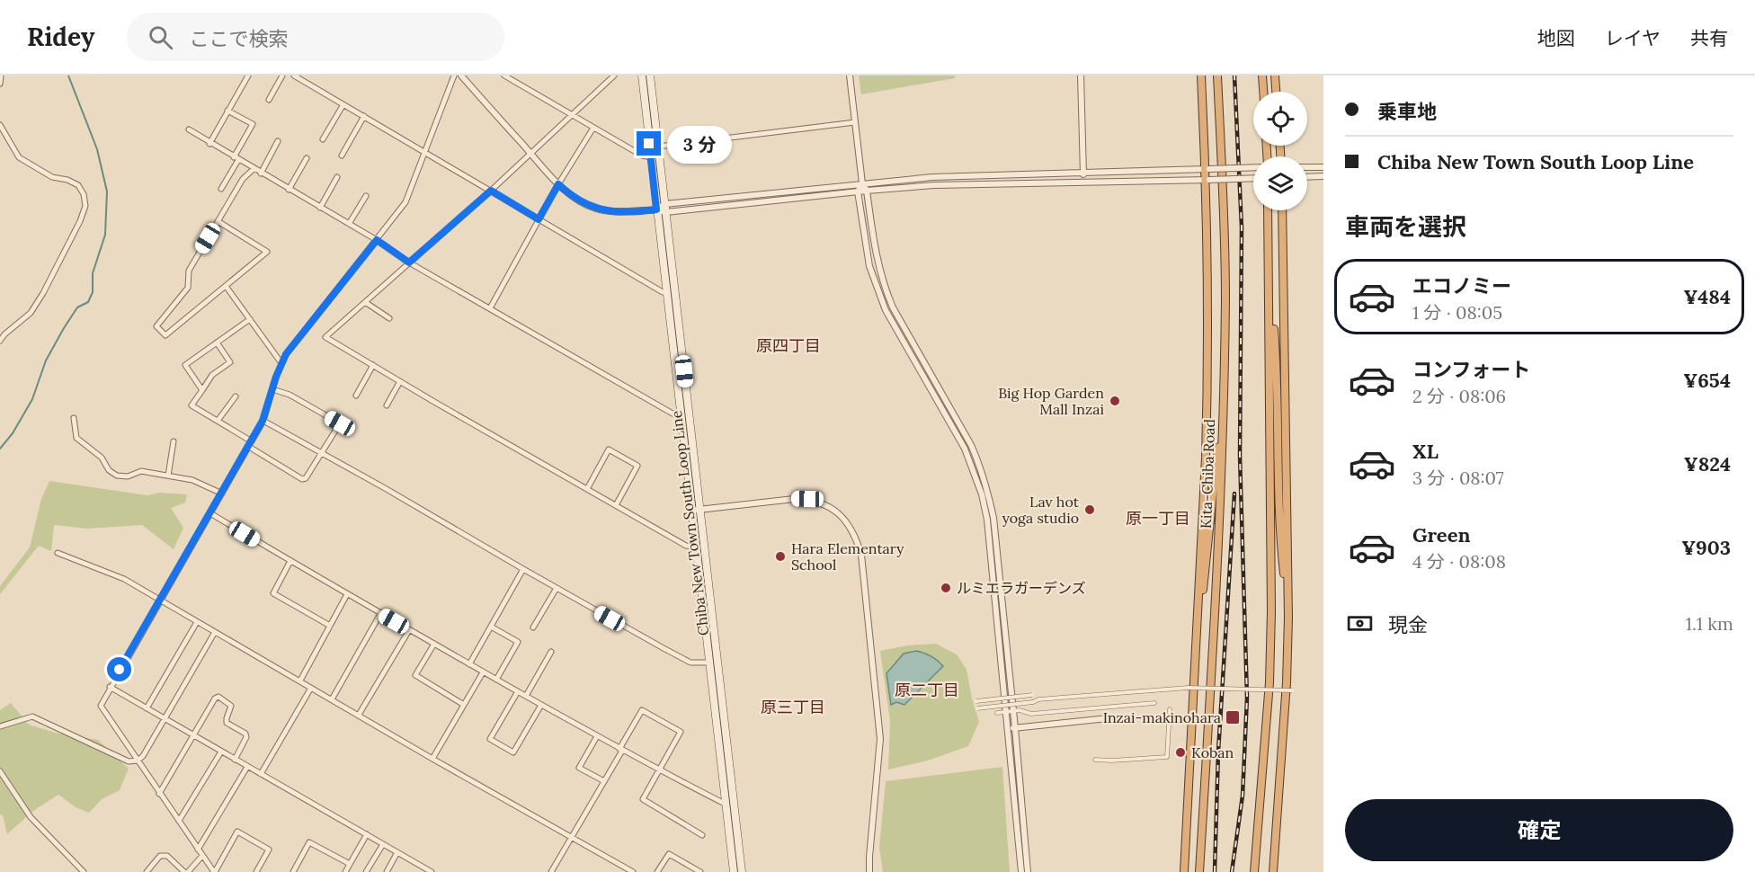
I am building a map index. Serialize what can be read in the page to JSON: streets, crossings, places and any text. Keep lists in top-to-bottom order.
{
  "streets": {
    "highway": ["Kita-Chiba Road"],
    "main road": ["Chiba New Town South Loop Line"]
  },
  "districts": [
    "原四丁目",
    "原一丁目",
    "原二丁目",
    "原三丁目"
  ],
  "places": {
    "other": [
      "Big Hop Garden Mall Inzai",
      "Lav hot yoga studio",
      "Hara Elementary School",
      "ルミエラガーデンズ",
      "Koban"
    ],
    "transit": ["Inzai-makinohara"]
  },
  "page": {
    "header": "Ridey",
    "search": "ここで検索",
    "nav": ["地図", "レイヤ", "共有"],
    "banner": ["乗車地", "Chiba New Town South Loop Line"],
    "bubble": "3 分",
    "heading": "車両を選択",
    "list": [
      {
        "name": "エコノミー",
        "note": "1 分 · 08:05",
        "value": "¥484"
      },
      {
        "name": "コンフォート",
        "note": "2 分 · 08:06",
        "value": "¥654"
      },
      {
        "name": "XL",
        "note": "3 分 · 08:07",
        "value": "¥824"
      },
      {
        "name": "Green",
        "note": "4 分 · 08:08",
        "value": "¥903"
      }
    ],
    "pay": ["現金", "1.1 km"],
    "buttons": "確定"
  }
}
